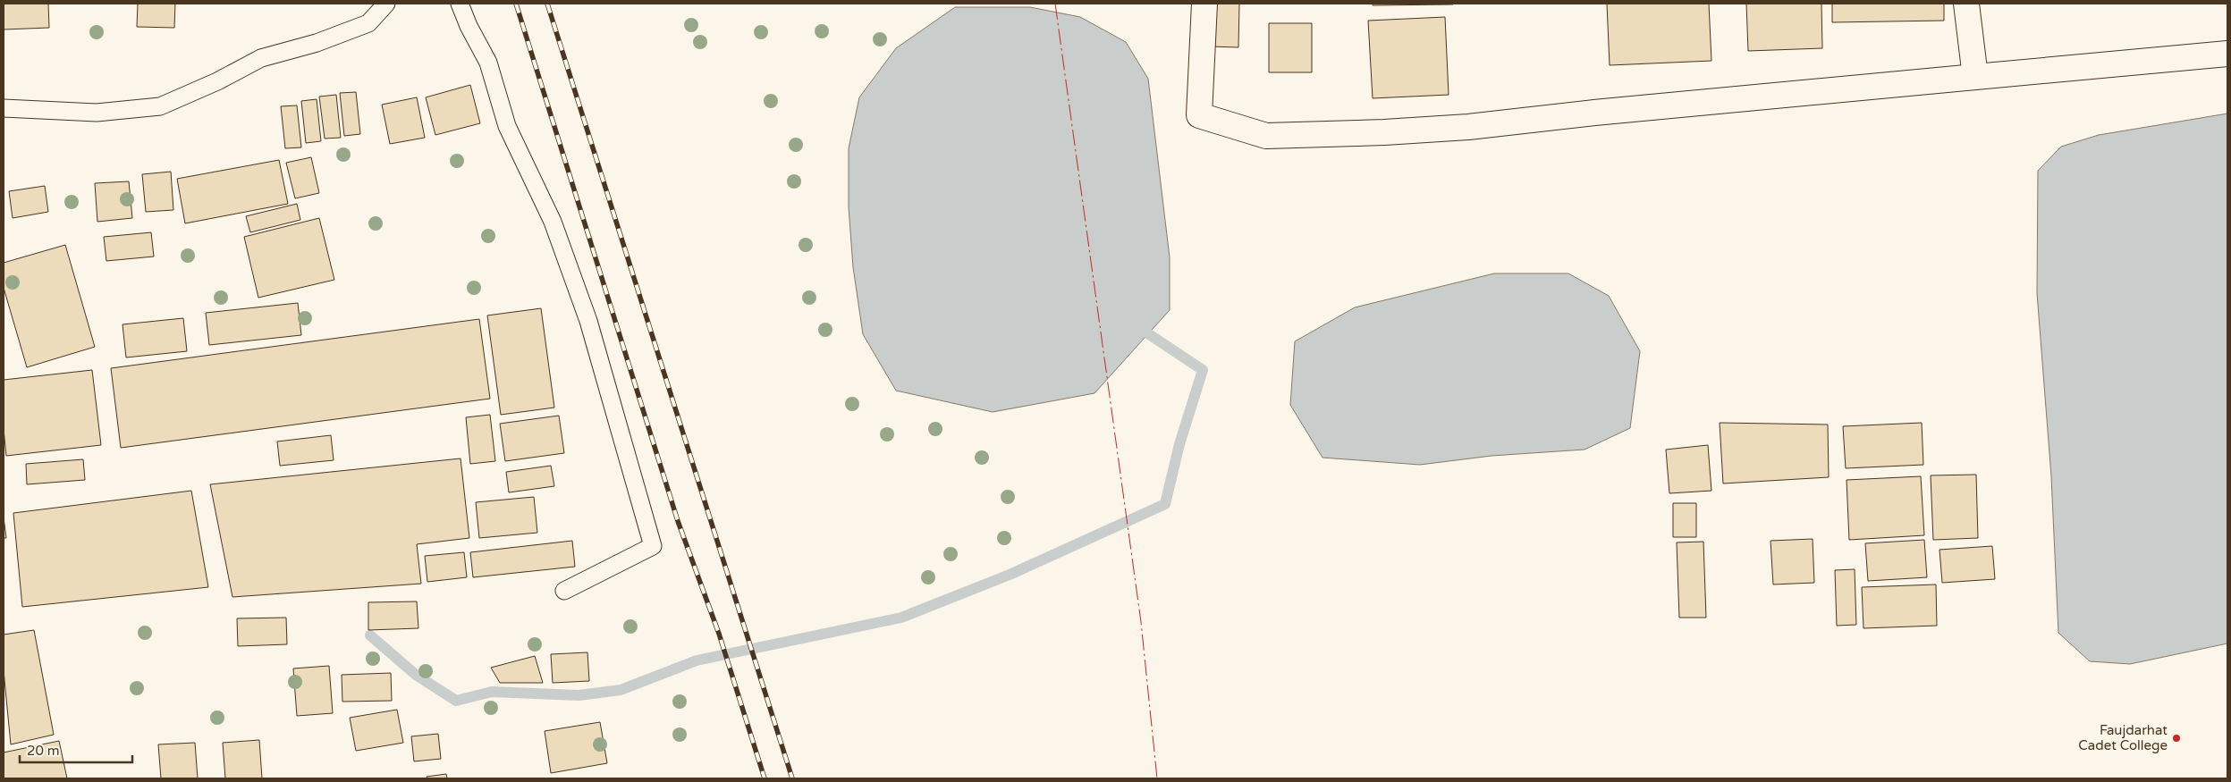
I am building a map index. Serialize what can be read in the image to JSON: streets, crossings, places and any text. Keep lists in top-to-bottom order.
{
  "places": ["Faujdarhat Cadet College"],
  "scale_bar": "20 m"
}
